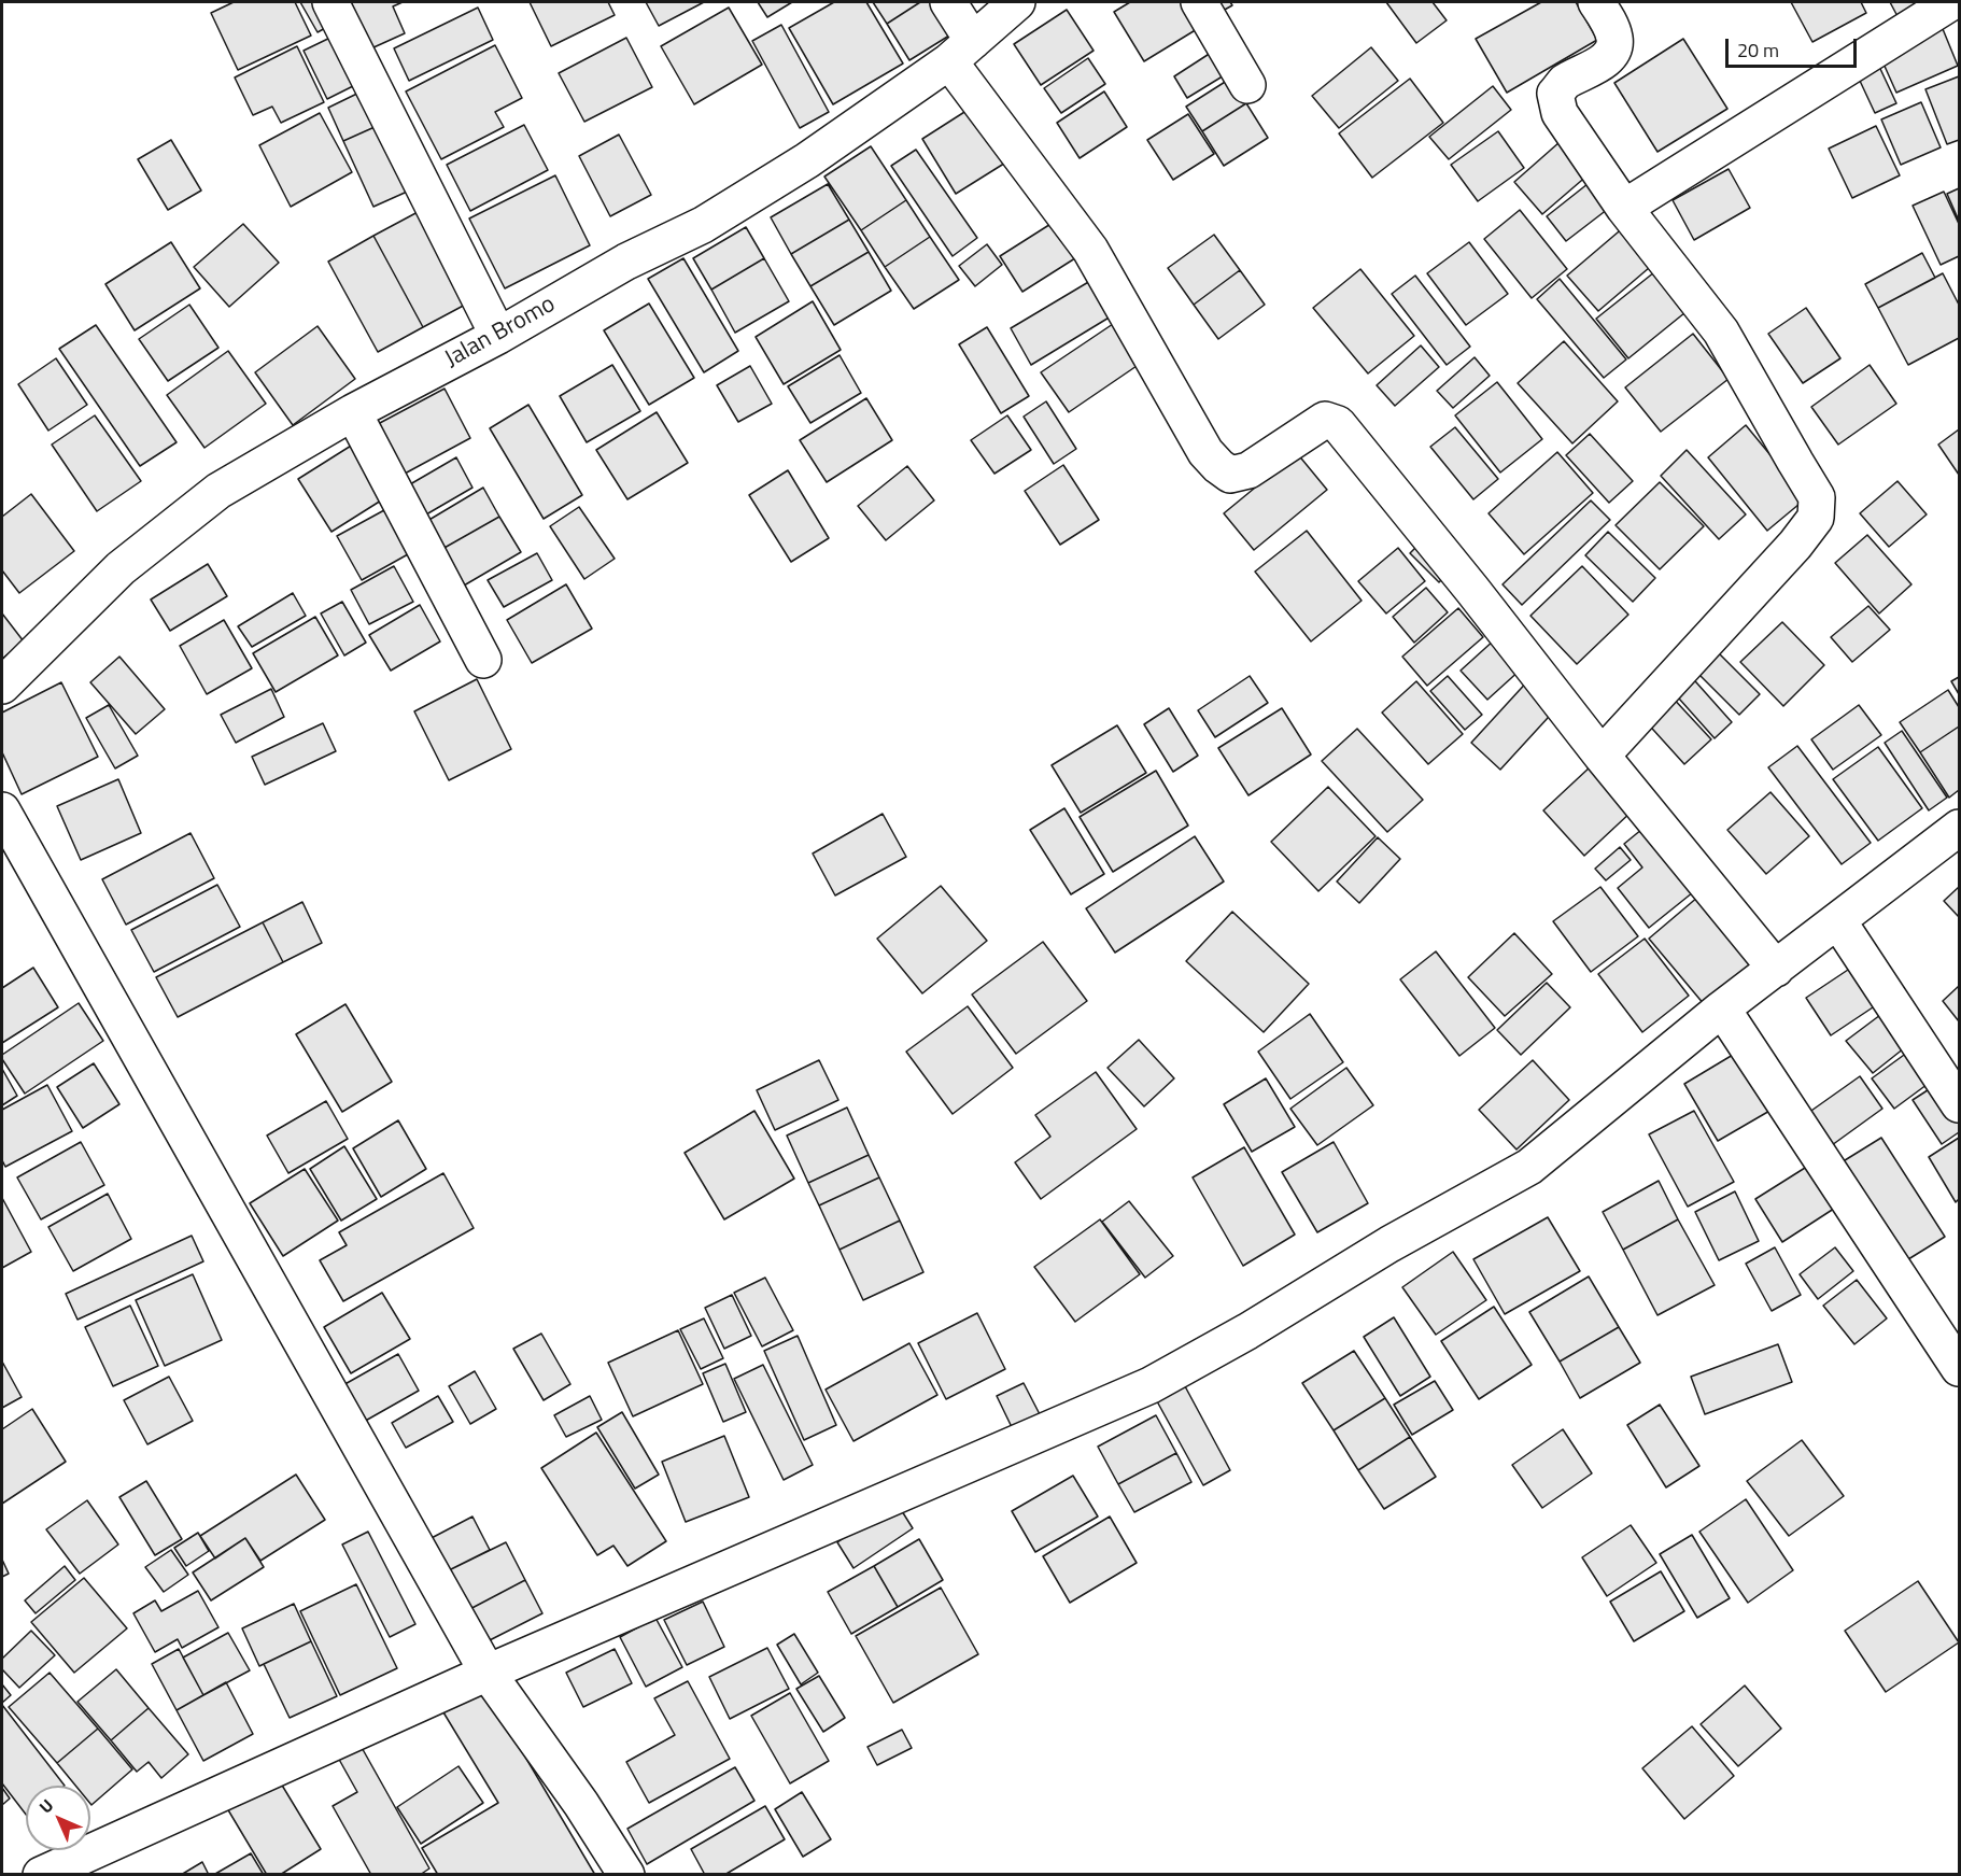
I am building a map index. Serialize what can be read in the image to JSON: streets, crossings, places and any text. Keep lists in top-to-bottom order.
{
  "streets": {
    "street": ["Jalan Bromo"]
  },
  "scale_bar": "20 m",
  "north": "top left"
}
